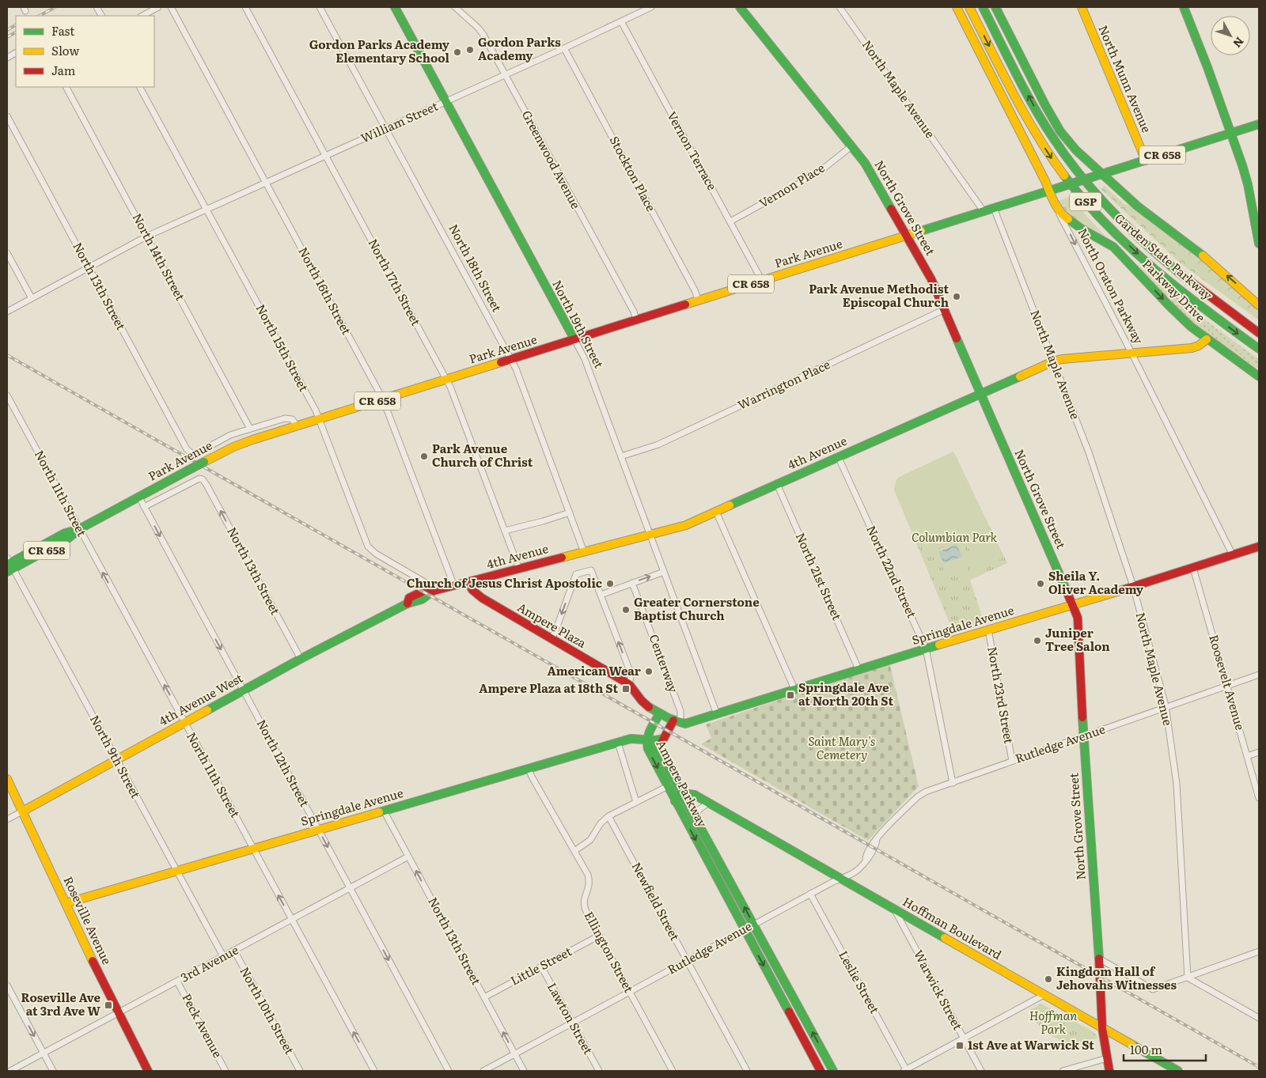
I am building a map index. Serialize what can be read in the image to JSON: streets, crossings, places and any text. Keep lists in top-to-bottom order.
{
  "streets": {
    "main road": [
      "North Munn Avenue",
      "CR 658",
      "GSP",
      "North Grove Street",
      "Park Avenue",
      "Garden State Parkway",
      "North Oraton Parkway",
      "Parkway Drive",
      "North 19th Street",
      "4th Avenue",
      "Ampere Plaza",
      "Springdale Avenue",
      "4th Avenue West",
      "Ampere Parkway",
      "Roseville Avenue",
      "Hoffman Boulevard"
    ],
    "street": [
      "North Maple Avenue",
      "William Street",
      "Vernon Terrace",
      "Greenwood Avenue",
      "Stockton Place",
      "Vernon Place",
      "North 14th Street",
      "North 18th Street",
      "North 17th Street",
      "North 13th Street",
      "North 16th Street",
      "North 15th Street",
      "Warrington Place",
      "North 11th Street",
      "North 22nd Street",
      "North 21st Street",
      "Centerway",
      "Roosevelt Avenue",
      "North 23rd Street",
      "Rutledge Avenue",
      "North 9th Street",
      "North 12th Street",
      "Newfield Street",
      "Ellington Street",
      "3rd Avenue",
      "Little Street",
      "Leslie Street",
      "Warwick Street",
      "North 10th Street",
      "Lawton Street",
      "Peck Avenue"
    ]
  },
  "crossings": [
    ["North Munn Avenue", "Park Avenue"],
    ["North Maple Avenue", "Park Avenue"],
    ["North Maple Avenue", "4th Avenue"],
    ["North Maple Avenue", "Springdale Avenue"],
    ["North Maple Avenue", "Rutledge Avenue"],
    ["William Street", "Vernon Terrace"],
    ["William Street", "Greenwood Avenue"],
    ["William Street", "Stockton Place"],
    ["William Street", "North 14th Street"],
    ["William Street", "North 18th Street"],
    ["William Street", "North 17th Street"],
    ["William Street", "North 13th Street"],
    ["William Street", "North 16th Street"],
    ["William Street", "North 19th Street"],
    ["William Street", "North 15th Street"],
    ["Vernon Terrace", "Vernon Place"],
    ["Vernon Terrace", "Park Avenue"],
    ["Greenwood Avenue", "Park Avenue"],
    ["Stockton Place", "Park Avenue"],
    ["Vernon Place", "North Grove Street"],
    ["North Grove Street", "Park Avenue"],
    ["North Grove Street", "Warrington Place"],
    ["North Grove Street", "4th Avenue"],
    ["North Grove Street", "Springdale Avenue"],
    ["North Grove Street", "Rutledge Avenue"],
    ["North Grove Street", "Hoffman Boulevard"],
    ["Park Avenue", "North 14th Street"],
    ["Park Avenue", "North 18th Street"],
    ["Park Avenue", "North 17th Street"],
    ["Park Avenue", "North 13th Street"],
    ["Park Avenue", "North Oraton Parkway"],
    ["Park Avenue", "North 16th Street"],
    ["Park Avenue", "North 19th Street"],
    ["Park Avenue", "North 15th Street"],
    ["Park Avenue", "North 11th Street"],
    ["Park Avenue", "North 9th Street"],
    ["Park Avenue", "North 12th Street"],
    ["North 18th Street", "4th Avenue"],
    ["North 17th Street", "4th Avenue"],
    ["North 13th Street", "Springdale Avenue"],
    ["North 13th Street", "4th Avenue West"],
    ["North 13th Street", "Rutledge Avenue"],
    ["North 13th Street", "North 12th Street"],
    ["North 13th Street", "3rd Avenue"],
    ["North 13th Street", "Little Street"],
    ["North Oraton Parkway", "Parkway Drive"],
    ["North Oraton Parkway", "4th Avenue"],
    ["North Oraton Parkway", "Springdale Avenue"],
    ["North 16th Street", "4th Avenue"],
    ["Parkway Drive", "4th Avenue"],
    ["North 19th Street", "Warrington Place"],
    ["North 19th Street", "4th Avenue"],
    ["North 19th Street", "Springdale Avenue"],
    ["North 15th Street", "4th Avenue"],
    ["4th Avenue", "North 22nd Street"],
    ["4th Avenue", "North 21st Street"],
    ["4th Avenue", "Ampere Plaza"],
    ["4th Avenue", "4th Avenue West"],
    ["North 11th Street", "Springdale Avenue"],
    ["North 11th Street", "4th Avenue West"],
    ["North 11th Street", "3rd Avenue"],
    ["North 22nd Street", "Springdale Avenue"],
    ["North 22nd Street", "Rutledge Avenue"],
    ["North 21st Street", "Springdale Avenue"],
    ["Springdale Avenue", "Centerway"],
    ["Springdale Avenue", "Roosevelt Avenue"],
    ["Springdale Avenue", "North 23rd Street"],
    ["Springdale Avenue", "North 9th Street"],
    ["Springdale Avenue", "North 12th Street"],
    ["Springdale Avenue", "Ampere Parkway"],
    ["Springdale Avenue", "Roseville Avenue"],
    ["Springdale Avenue", "Ellington Street"],
    ["Roosevelt Avenue", "Rutledge Avenue"],
    ["North 23rd Street", "Rutledge Avenue"],
    ["4th Avenue West", "North 9th Street"],
    ["4th Avenue West", "North 12th Street"],
    ["4th Avenue West", "Roseville Avenue"],
    ["Rutledge Avenue", "Ampere Parkway"],
    ["Rutledge Avenue", "Newfield Street"],
    ["Rutledge Avenue", "Hoffman Boulevard"],
    ["Rutledge Avenue", "Ellington Street"],
    ["Rutledge Avenue", "Leslie Street"],
    ["Rutledge Avenue", "Lawton Street"],
    ["North 9th Street", "3rd Avenue"],
    ["North 12th Street", "3rd Avenue"],
    ["Ampere Parkway", "Hoffman Boulevard"],
    ["Roseville Avenue", "3rd Avenue"],
    ["Hoffman Boulevard", "Warwick Street"],
    ["Ellington Street", "Little Street"],
    ["3rd Avenue", "North 10th Street"],
    ["3rd Avenue", "Peck Avenue"],
    ["Little Street", "Lawton Street"]
  ],
  "one_way": ["North 13th Street", "North 11th Street", "North 12th Street"],
  "parks": ["Columbian Park", "Saint Mary's Cemetery", "Hoffman Park"],
  "places": {
    "other": [
      "Gordon Parks Academy",
      "Gordon Parks Academy Elementary School",
      "Park Avenue Methodist Episcopal Church",
      "Park Avenue Church of Christ",
      "Church of Jesus Christ Apostolic",
      "Sheila Y. Oliver Academy",
      "Greater Cornerstone Baptist Church",
      "Juniper Tree Salon",
      "American Wear",
      "Kingdom Hall of Jehovahs Witnesses"
    ],
    "transit": [
      "Ampere Plaza at 18th St",
      "Springdale Ave at North 20th St",
      "Roseville Ave at 3rd Ave W",
      "1st Ave at Warwick St"
    ]
  },
  "legend": ["Fast", "Slow", "Jam"],
  "scale_bar": "100 m",
  "north": "bottom right"
}
